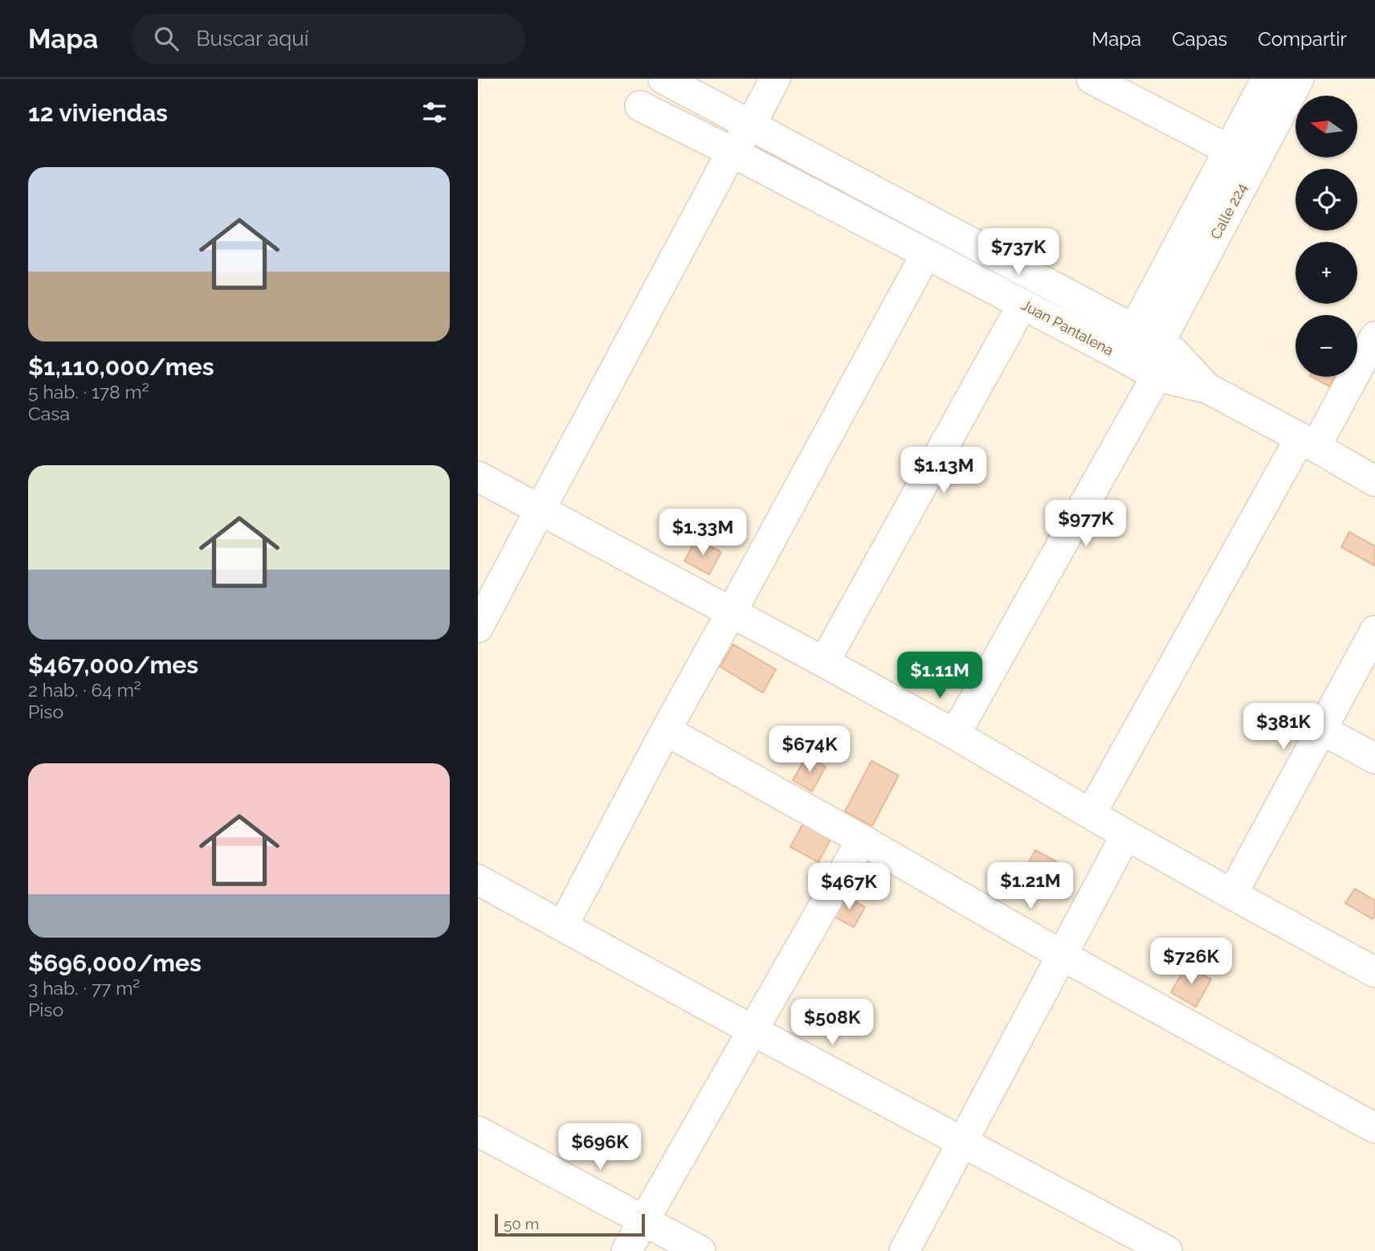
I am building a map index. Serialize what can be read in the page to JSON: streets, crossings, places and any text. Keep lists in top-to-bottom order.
{
  "streets": {
    "street": ["Calle 224", "Juan Pantalena"]
  },
  "scale_bar": "50 m",
  "north": "left",
  "page": {
    "header": "Mapa",
    "search": "Buscar aquí",
    "nav": ["Mapa", "Capas", "Compartir"],
    "heading": "12 viviendas",
    "map_buttons": ["+", "−"],
    "list": [
      {
        "name": "$1,110,000/mes",
        "note": "5 hab. · 178 m² · Casa"
      },
      {
        "name": "$467,000/mes",
        "note": "2 hab. · 64 m² · Piso"
      },
      {
        "name": "$696,000/mes",
        "note": "3 hab. · 77 m² · Piso"
      }
    ],
    "price": [
      "$737K",
      "$1.13M",
      "$977K",
      "$1.33M",
      "$1.11M",
      "$381K",
      "$674K",
      "$1.21M",
      "$467K",
      "$726K",
      "$508K",
      "$696K"
    ],
    "scale": "50 m"
  }
}
